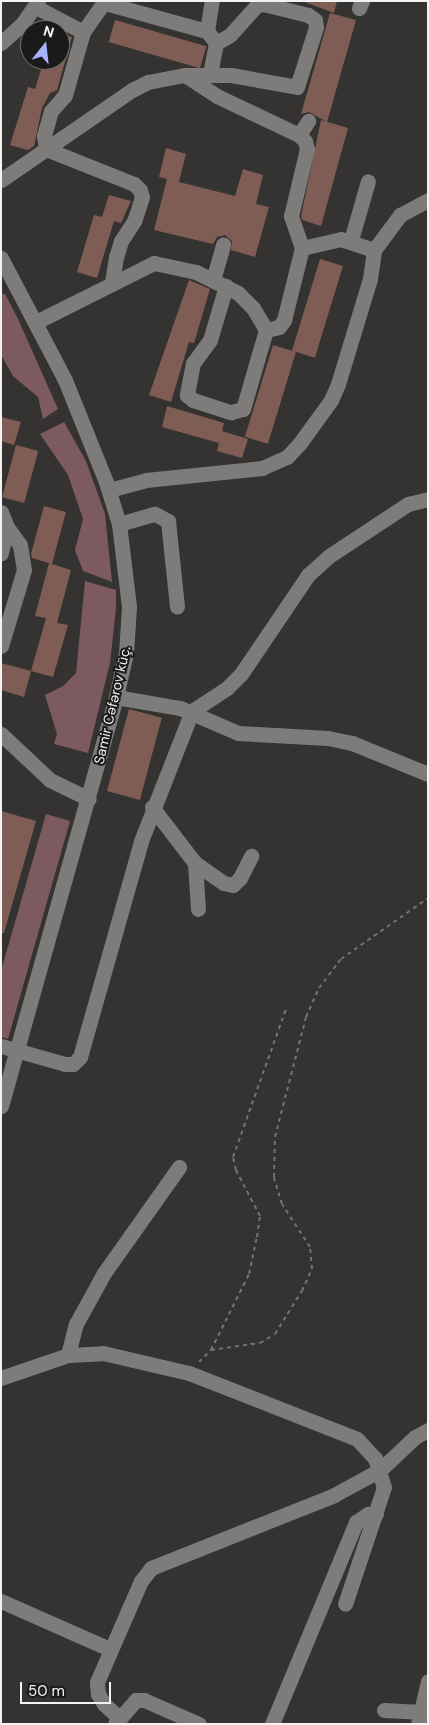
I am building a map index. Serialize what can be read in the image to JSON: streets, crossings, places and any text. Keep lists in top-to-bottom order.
{
  "streets": {
    "street": ["Samir Cəfərov küç."]
  },
  "scale_bar": "50 m",
  "north": "top"
}
